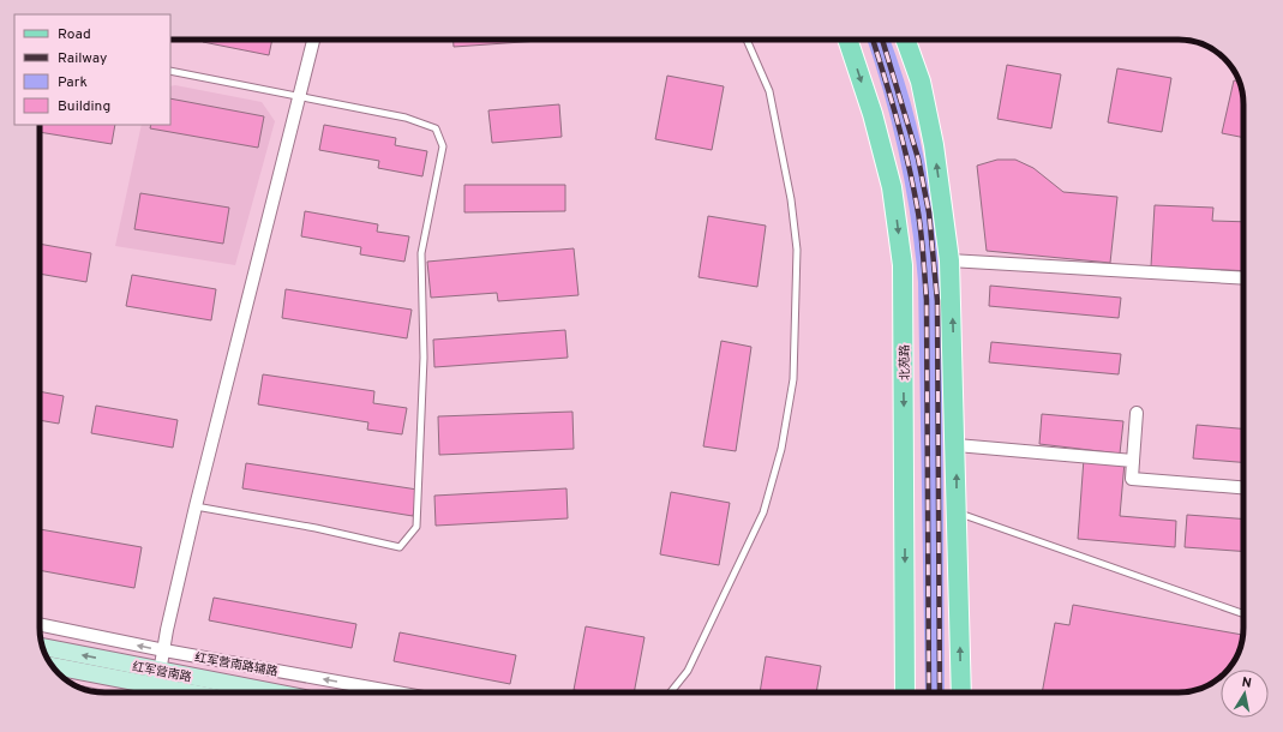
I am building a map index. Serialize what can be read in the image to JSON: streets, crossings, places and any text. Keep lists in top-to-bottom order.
{
  "streets": {
    "main road": ["北苑路", "红军营南路"],
    "street": ["红军营南路辅路"]
  },
  "one_way": ["红军营南路辅路"],
  "legend": [
    "Road",
    "Railway",
    "Park",
    "Building"
  ],
  "north": "top"
}
